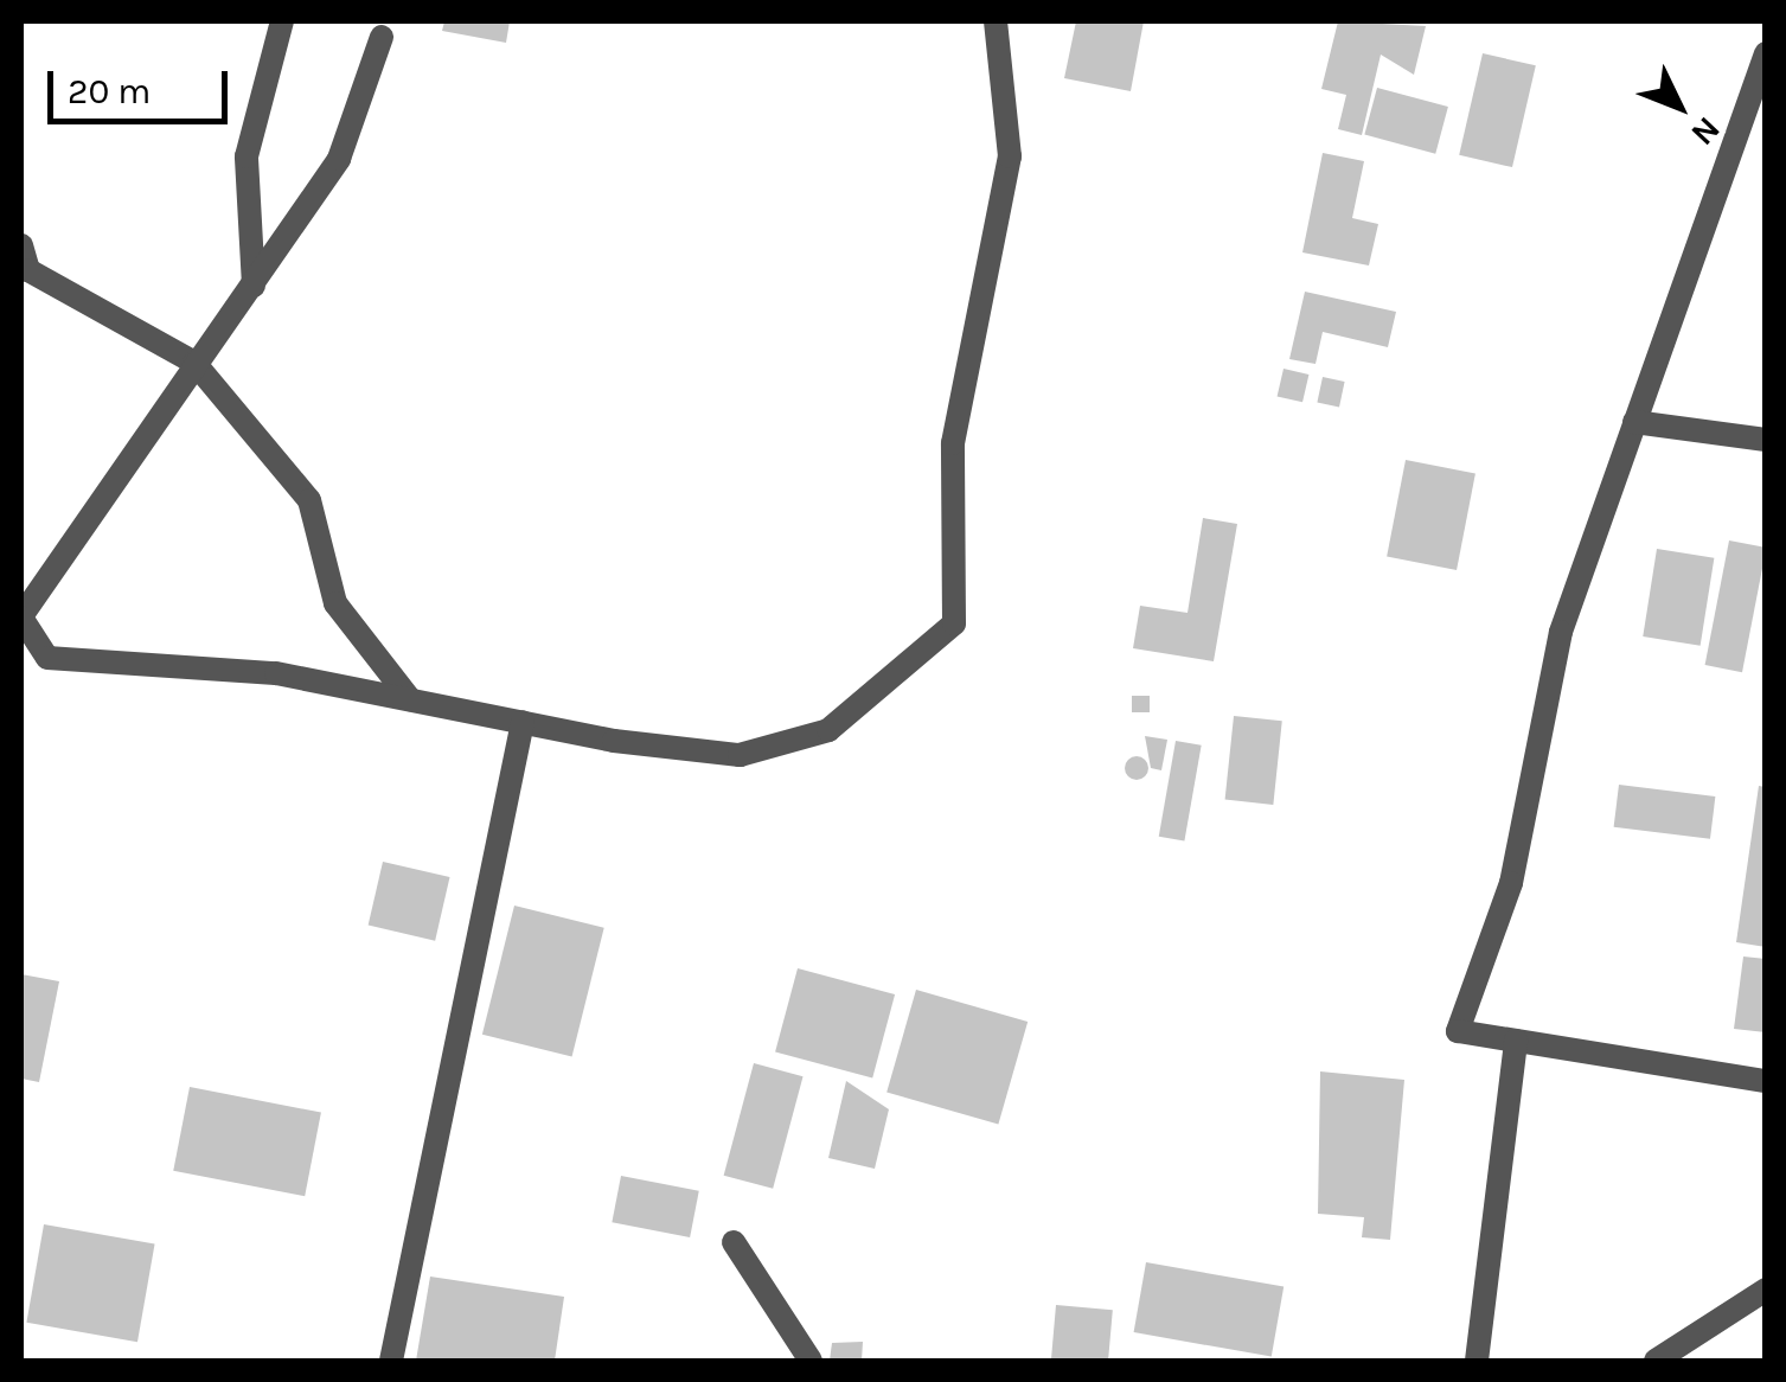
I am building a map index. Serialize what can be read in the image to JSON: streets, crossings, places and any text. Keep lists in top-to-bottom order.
{
  "scale_bar": "20 m",
  "north": "bottom right"
}
